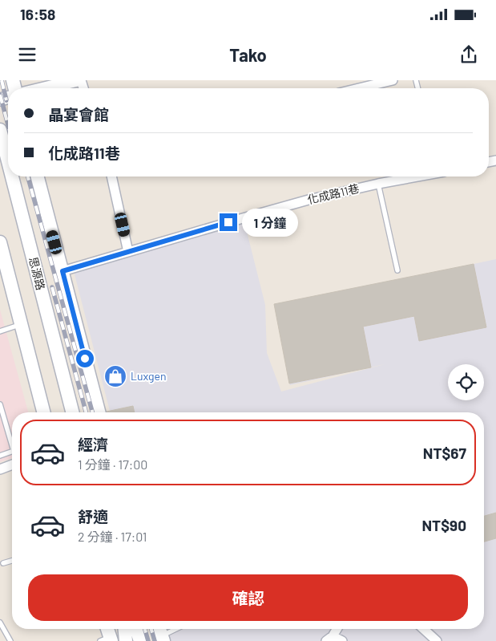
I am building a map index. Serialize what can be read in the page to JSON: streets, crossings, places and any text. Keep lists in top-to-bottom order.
{
  "streets": {
    "main road": ["思源路"],
    "street": ["化成路11巷"]
  },
  "places": {
    "shop": ["Luxgen"]
  },
  "page": {
    "status": "16:58",
    "header": "Tako",
    "banner": ["晶宴會館", "化成路11巷"],
    "bubble": "1 分鐘",
    "list": [
      {
        "name": "經濟",
        "note": "1 分鐘 · 17:00",
        "value": "NT$67"
      },
      {
        "name": "舒適",
        "note": "2 分鐘 · 17:01",
        "value": "NT$90"
      }
    ],
    "buttons": "確認"
  }
}
